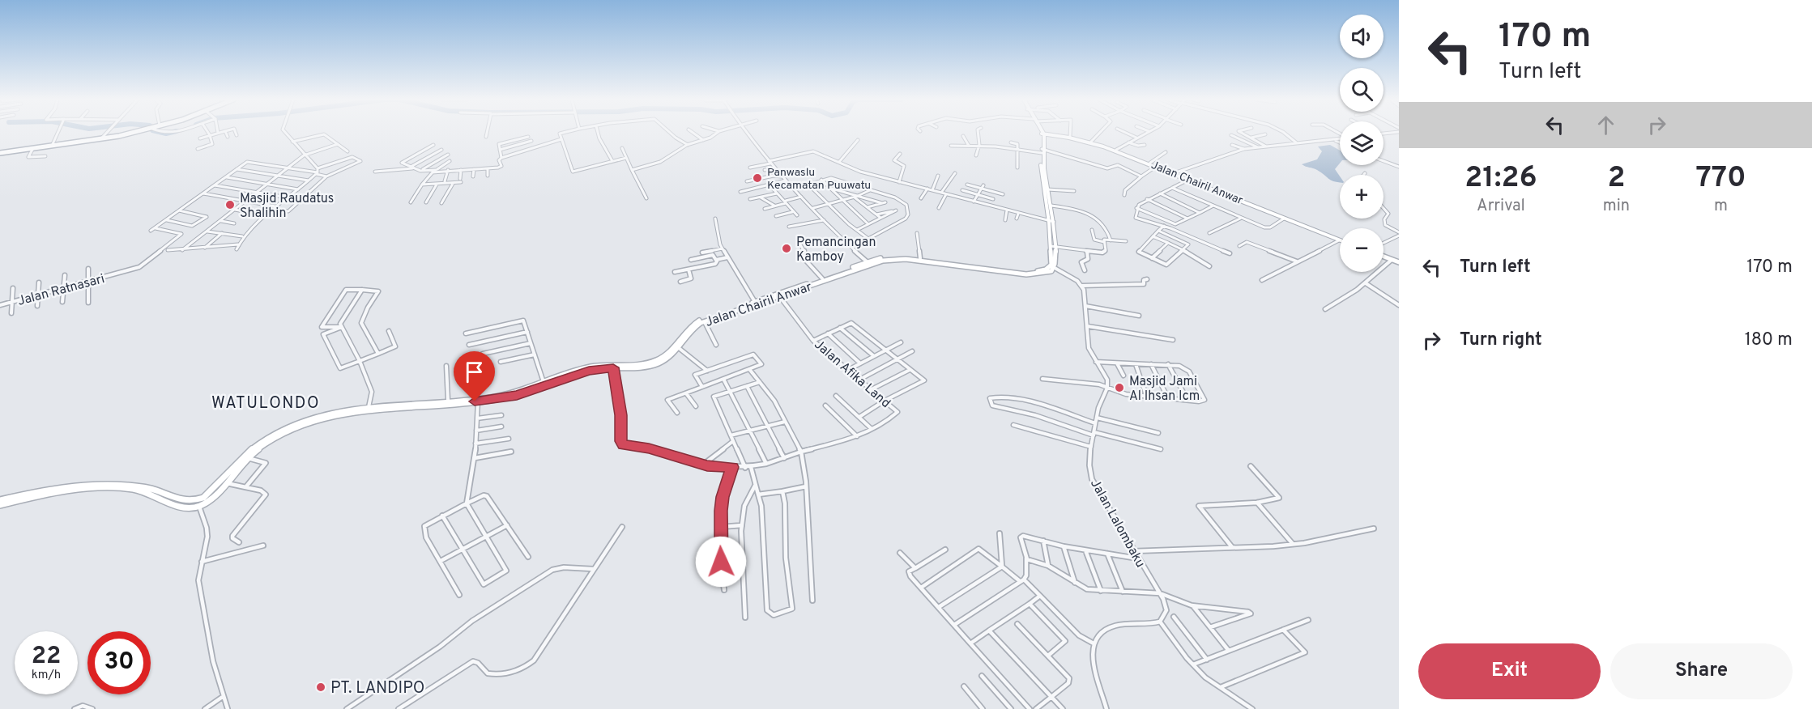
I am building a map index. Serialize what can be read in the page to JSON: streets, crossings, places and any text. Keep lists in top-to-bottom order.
{
  "streets": {
    "main road": ["Jalan Chairil Anwar"],
    "street": ["Jalan Ratnasari", "Jalan Afika Land", "Jalan Lalombaku"]
  },
  "crossings": [
    ["Jalan Chairil Anwar", "Jalan Afika Land"]
  ],
  "districts": ["WATULONDO"],
  "places": [
    "Panwaslu Kecamatan Puuwatu",
    "Masjid Raudatus Shalihin",
    "Pemancingan Kamboy",
    "Masjid Jami Al Ihsan Icm",
    "PT. LANDIPO"
  ],
  "page": {
    "turn": ["170 m", "Turn left"],
    "map_buttons": ["+", "−"],
    "eta": [
      "21:26",
      "Arrival",
      "2",
      "min",
      "770",
      "m"
    ],
    "list": [
      {
        "name": "Turn left",
        "value": "170 m"
      },
      {
        "name": "Turn right",
        "value": "180 m"
      }
    ],
    "speed": "22 km/h",
    "limit": "30",
    "buttons": ["Exit", "Share"]
  }
}
